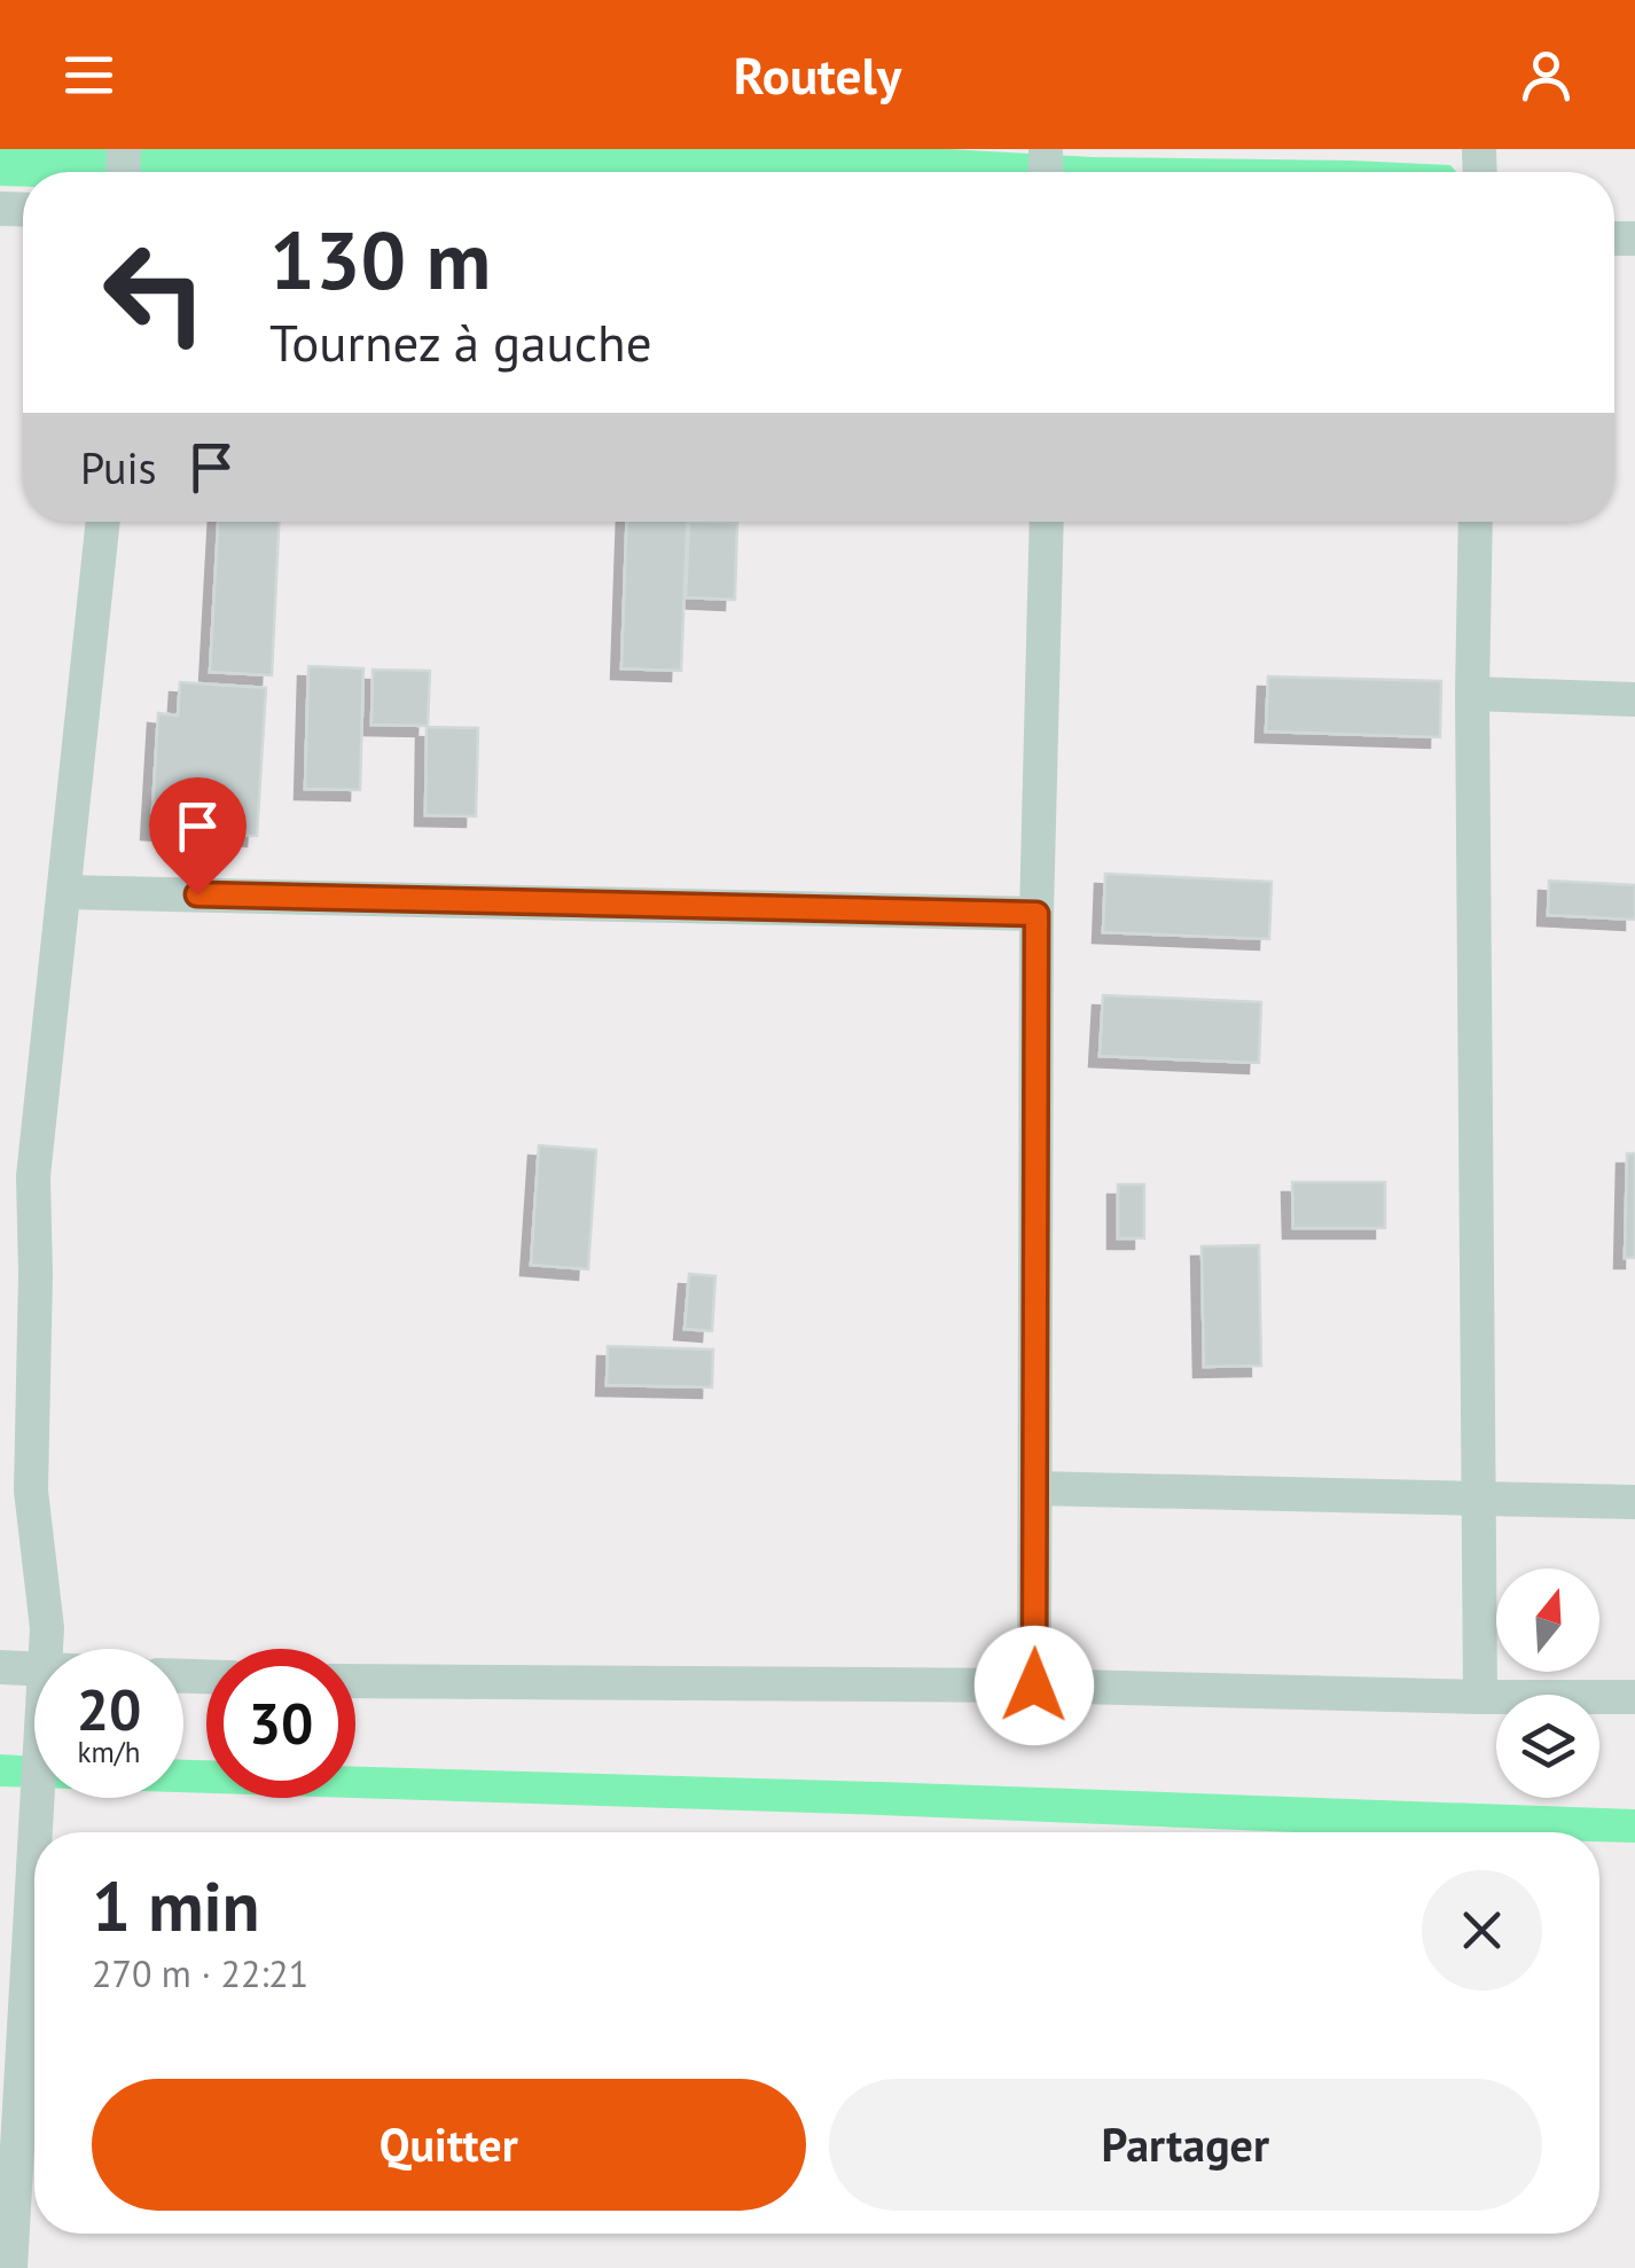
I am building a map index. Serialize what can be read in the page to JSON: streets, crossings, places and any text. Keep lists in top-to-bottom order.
{
  "north": "top",
  "page": {
    "header": "Routely",
    "turn": ["130 m", "Tournez à gauche"],
    "then": "Puis",
    "speed": "20 km/h",
    "limit": "30",
    "heading": ["1 min", "270 m · 22:21"],
    "buttons": ["Quitter", "Partager"]
  }
}
